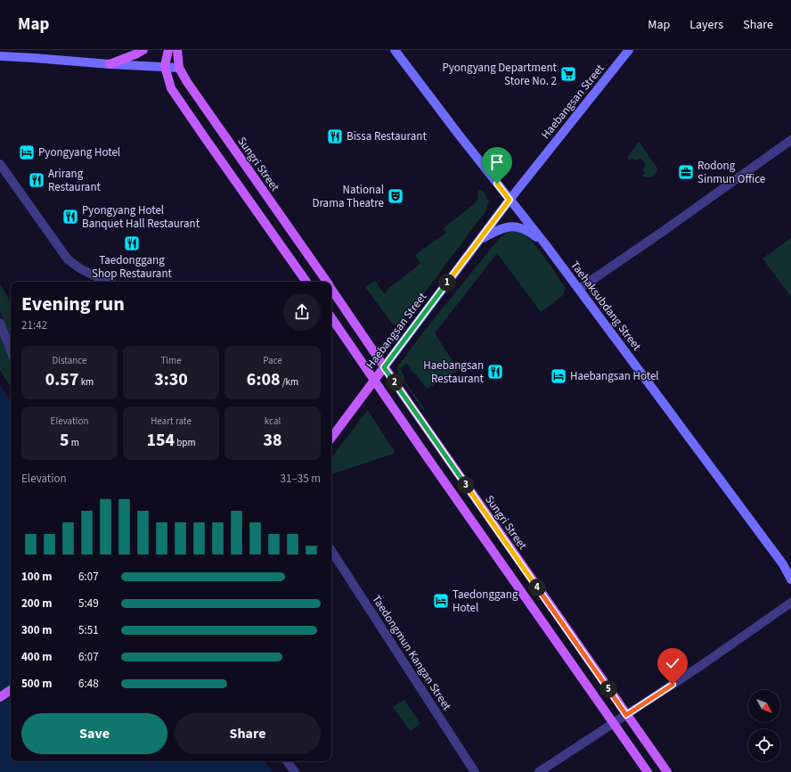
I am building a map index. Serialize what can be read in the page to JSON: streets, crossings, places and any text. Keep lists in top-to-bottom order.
{
  "streets": {
    "main road": ["Haebangsan Street", "Sungri Street", "Taehaksubdang Street"],
    "street": ["Taedongmun Kangan Street"]
  },
  "crossings": [
    ["Haebangsan Street", "Sungri Street"],
    ["Haebangsan Street", "Taehaksubdang Street"]
  ],
  "places": {
    "supermarket": ["Pyongyang Department Store No. 2"],
    "restaurant": [
      "Bissa Restaurant",
      "Arirang Restaurant",
      "Pyongyang Hotel Banquet Hall Restaurant",
      "Taedonggang Shop Restaurant",
      "Haebangsan Restaurant"
    ],
    "hotel": ["Pyongyang Hotel", "Haebangsan Hotel", "Taedonggang Hotel"],
    "office": ["Rodong Sinmun Office"],
    "theatre": ["National Drama Theatre"]
  },
  "north": "bottom right",
  "page": {
    "header": "Map",
    "nav": ["Map", "Layers", "Share"],
    "pins": [
      "1",
      "2",
      "3",
      "4",
      "5"
    ],
    "heading": ["Evening run", "21:42"],
    "stats": [
      ["Distance", "0.57 km"],
      ["Time", "3:30"],
      ["Pace", "6:08 /km"],
      ["Elevation", "5 m"],
      ["Heart rate", "154 bpm"],
      ["kcal", "38"]
    ],
    "chart": ["Elevation", "31–35 m"],
    "list": [
      {
        "name": "100 m",
        "note": "6:07"
      },
      {
        "name": "200 m",
        "note": "5:49"
      },
      {
        "name": "300 m",
        "note": "5:51"
      },
      {
        "name": "400 m",
        "note": "6:07"
      },
      {
        "name": "500 m",
        "note": "6:48"
      }
    ],
    "buttons": ["Save", "Share"]
  }
}
